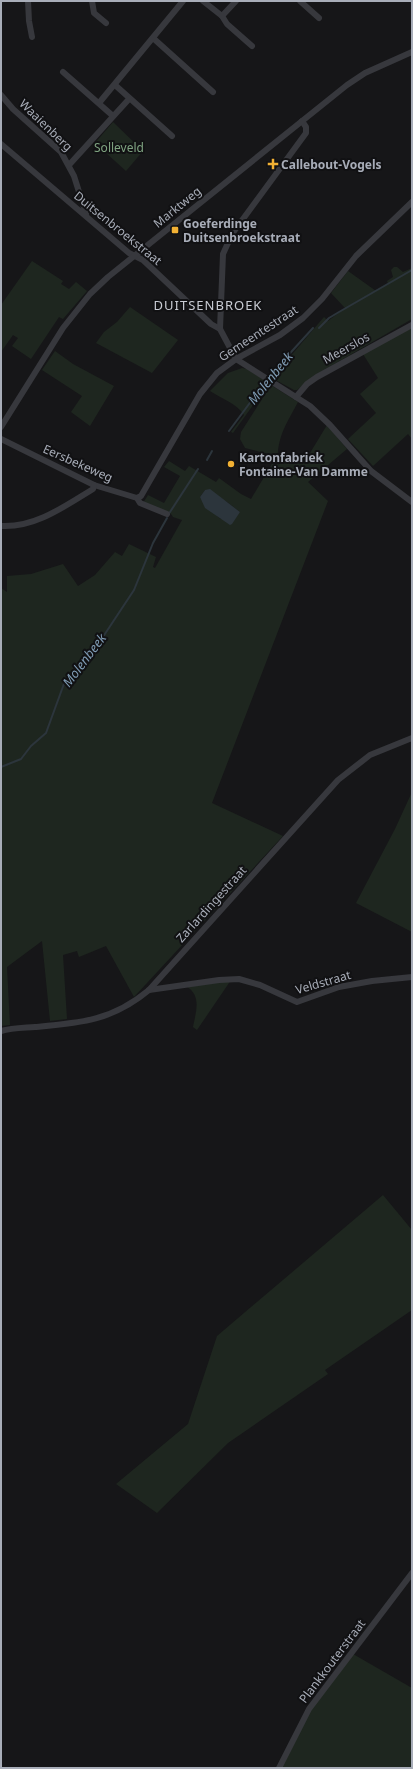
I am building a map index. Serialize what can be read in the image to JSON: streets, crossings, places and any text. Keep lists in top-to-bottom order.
{
  "streets": {
    "street": [
      "Waaienberg",
      "Marktweg",
      "Duitsenbroekstraat",
      "Gemeentestraat",
      "Meerslos",
      "Eersbekeweg",
      "Zarlardingestraat",
      "Veldstraat",
      "Plankkouterstraat"
    ]
  },
  "crossings": [
    ["Waaienberg", "Duitsenbroekstraat"],
    ["Marktweg", "Duitsenbroekstraat"],
    ["Gemeentestraat", "Eersbekeweg"],
    ["Zarlardingestraat", "Veldstraat"]
  ],
  "districts": ["DUITSENBROEK"],
  "water": ["Molenbeek"],
  "parks": ["Solleveld"],
  "places": {
    "health": ["Callebout-Vogels"],
    "transit": ["Goeferdinge Duitsenbroekstraat"],
    "other": ["Kartonfabriek Fontaine-Van Damme"]
  }
}
